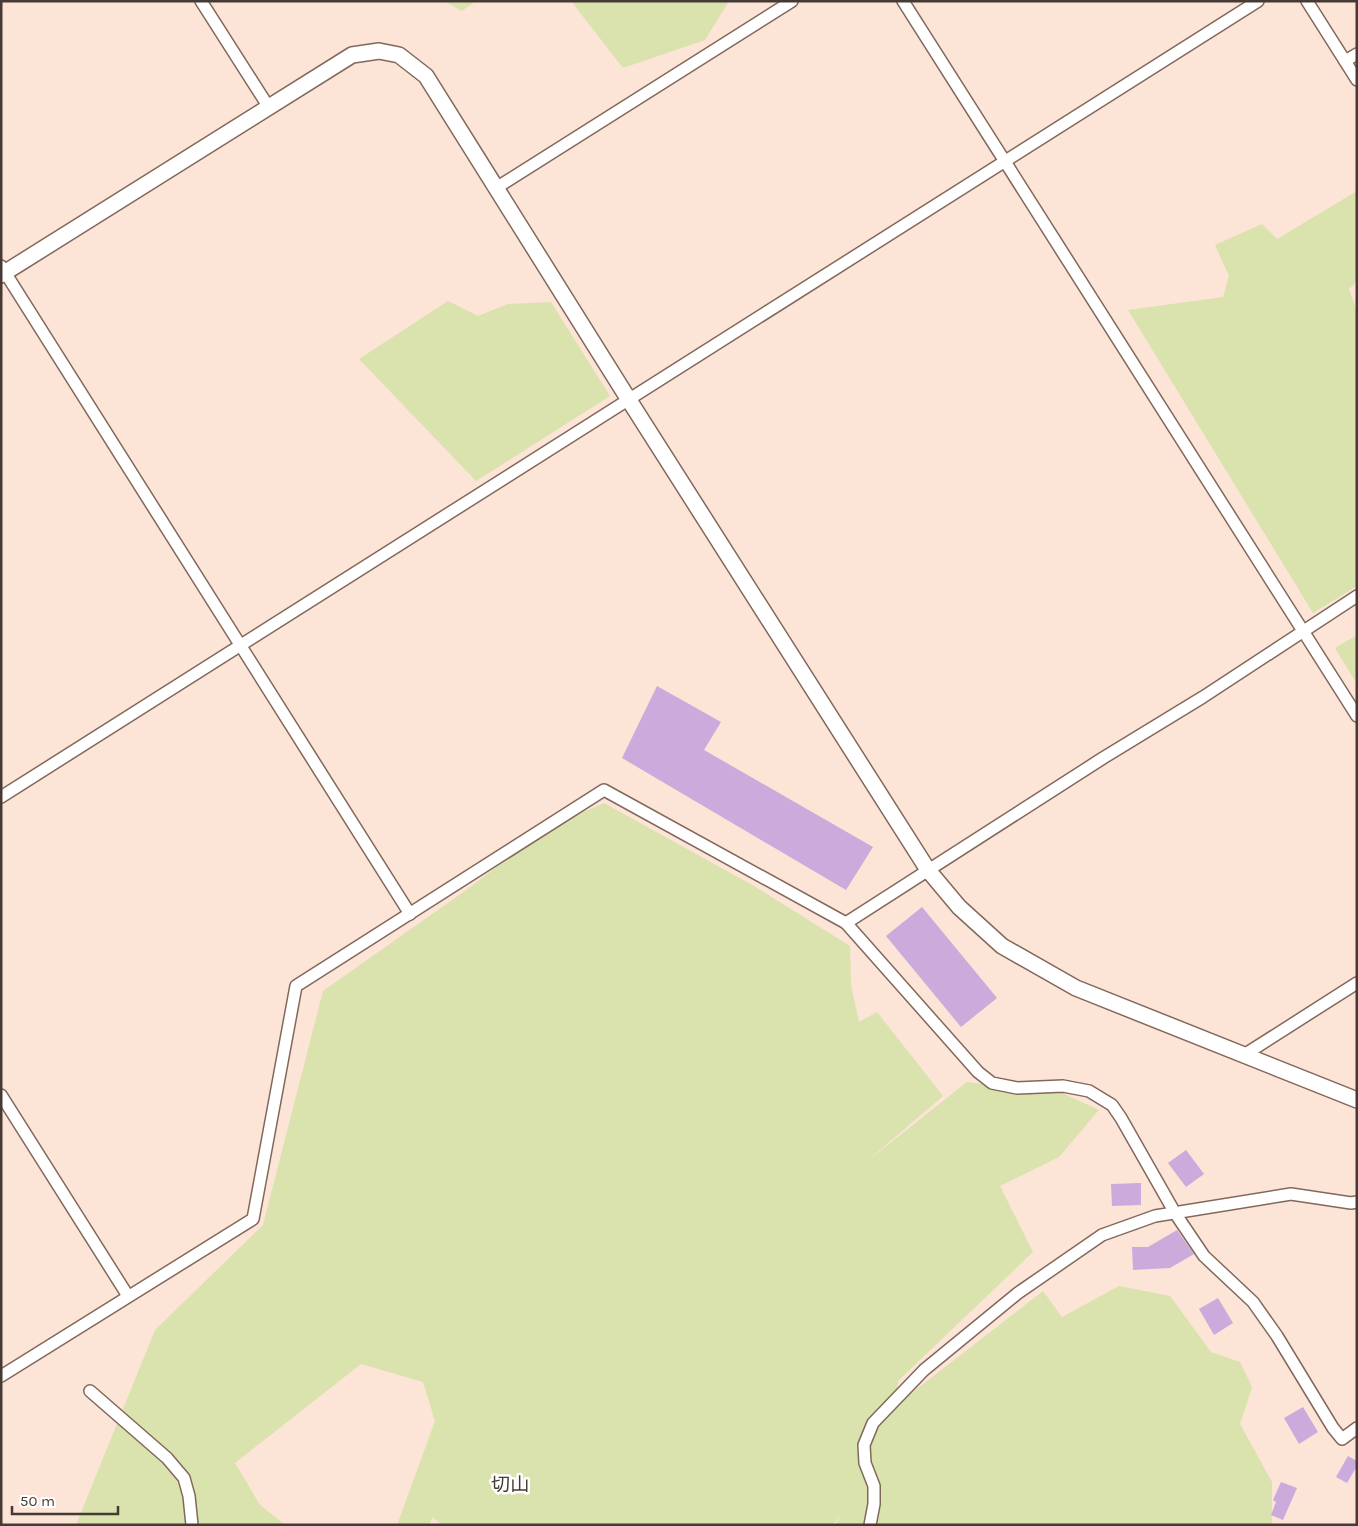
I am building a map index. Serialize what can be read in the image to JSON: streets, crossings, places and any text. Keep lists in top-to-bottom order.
{
  "districts": ["切山"],
  "scale_bar": "50 m"
}
